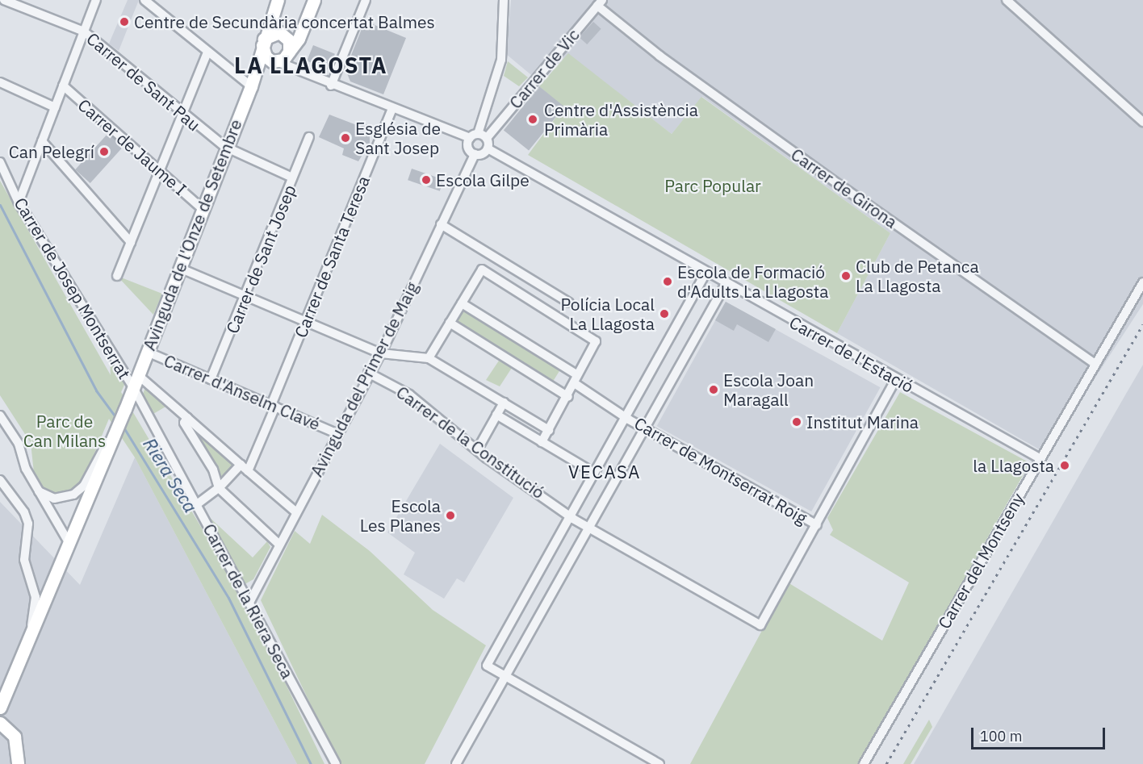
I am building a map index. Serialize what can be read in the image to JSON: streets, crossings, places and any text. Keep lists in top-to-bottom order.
{
  "streets": {
    "main road": ["Avinguda de l'Onze de Setembre"],
    "street": [
      "Carrer de Vic",
      "Carrer de Sant Pau",
      "Carrer de Jaume I",
      "Carrer de Girona",
      "Carrer de Santa Teresa",
      "Carrer de Sant Josep",
      "Carrer de Josep Montserrat",
      "Carrer de l'Estació",
      "Avinguda del Primer de Maig",
      "Carrer d'Anselm Clavé",
      "Carrer de la Constitució",
      "Carrer de Montserrat Roig",
      "Carrer del Montseny",
      "Carrer de la Riera Seca"
    ]
  },
  "crossings": [
    ["Carrer de Vic", "Carrer de Girona"],
    ["Carrer de Vic", "Carrer de l'Estació"],
    ["Carrer de Vic", "Avinguda del Primer de Maig"],
    ["Carrer de Sant Pau", "Avinguda de l'Onze de Setembre"],
    ["Carrer de Sant Pau", "Carrer de Sant Josep"],
    ["Carrer de Jaume I", "Avinguda de l'Onze de Setembre"],
    ["Carrer de Girona", "Carrer del Montseny"],
    ["Avinguda de l'Onze de Setembre", "Carrer de Josep Montserrat"],
    ["Avinguda de l'Onze de Setembre", "Carrer d'Anselm Clavé"],
    ["Avinguda de l'Onze de Setembre", "Carrer de la Riera Seca"],
    ["Carrer de Santa Teresa", "Carrer d'Anselm Clavé"],
    ["Carrer de Sant Josep", "Carrer d'Anselm Clavé"],
    ["Carrer de Josep Montserrat", "Carrer de la Riera Seca"],
    ["Carrer de l'Estació", "Avinguda del Primer de Maig"],
    ["Carrer de l'Estació", "Carrer del Montseny"],
    ["Avinguda del Primer de Maig", "Carrer d'Anselm Clavé"],
    ["Avinguda del Primer de Maig", "Carrer de la Constitució"],
    ["Avinguda del Primer de Maig", "Carrer de la Riera Seca"],
    ["Carrer de la Constitució", "Carrer de Montserrat Roig"]
  ],
  "districts": ["LA LLAGOSTA", "VECASA"],
  "water": ["Riera Seca"],
  "parks": ["Parc Popular", "Parc de Can Milans"],
  "places": [
    "Centre de Secundària concertat Balmes",
    "Centre d'Assistència Primària",
    "Església de Sant Josep",
    "Can Pelegrí",
    "Escola Gilpe",
    "Club de Petanca La Llagosta",
    "Escola de Formació d'Adults La Llagosta",
    "Polícia Local La Llagosta",
    "Escola Joan Maragall",
    "Institut Marina",
    "la Llagosta",
    "Escola Les Planes"
  ],
  "scale_bar": "100 m"
}
